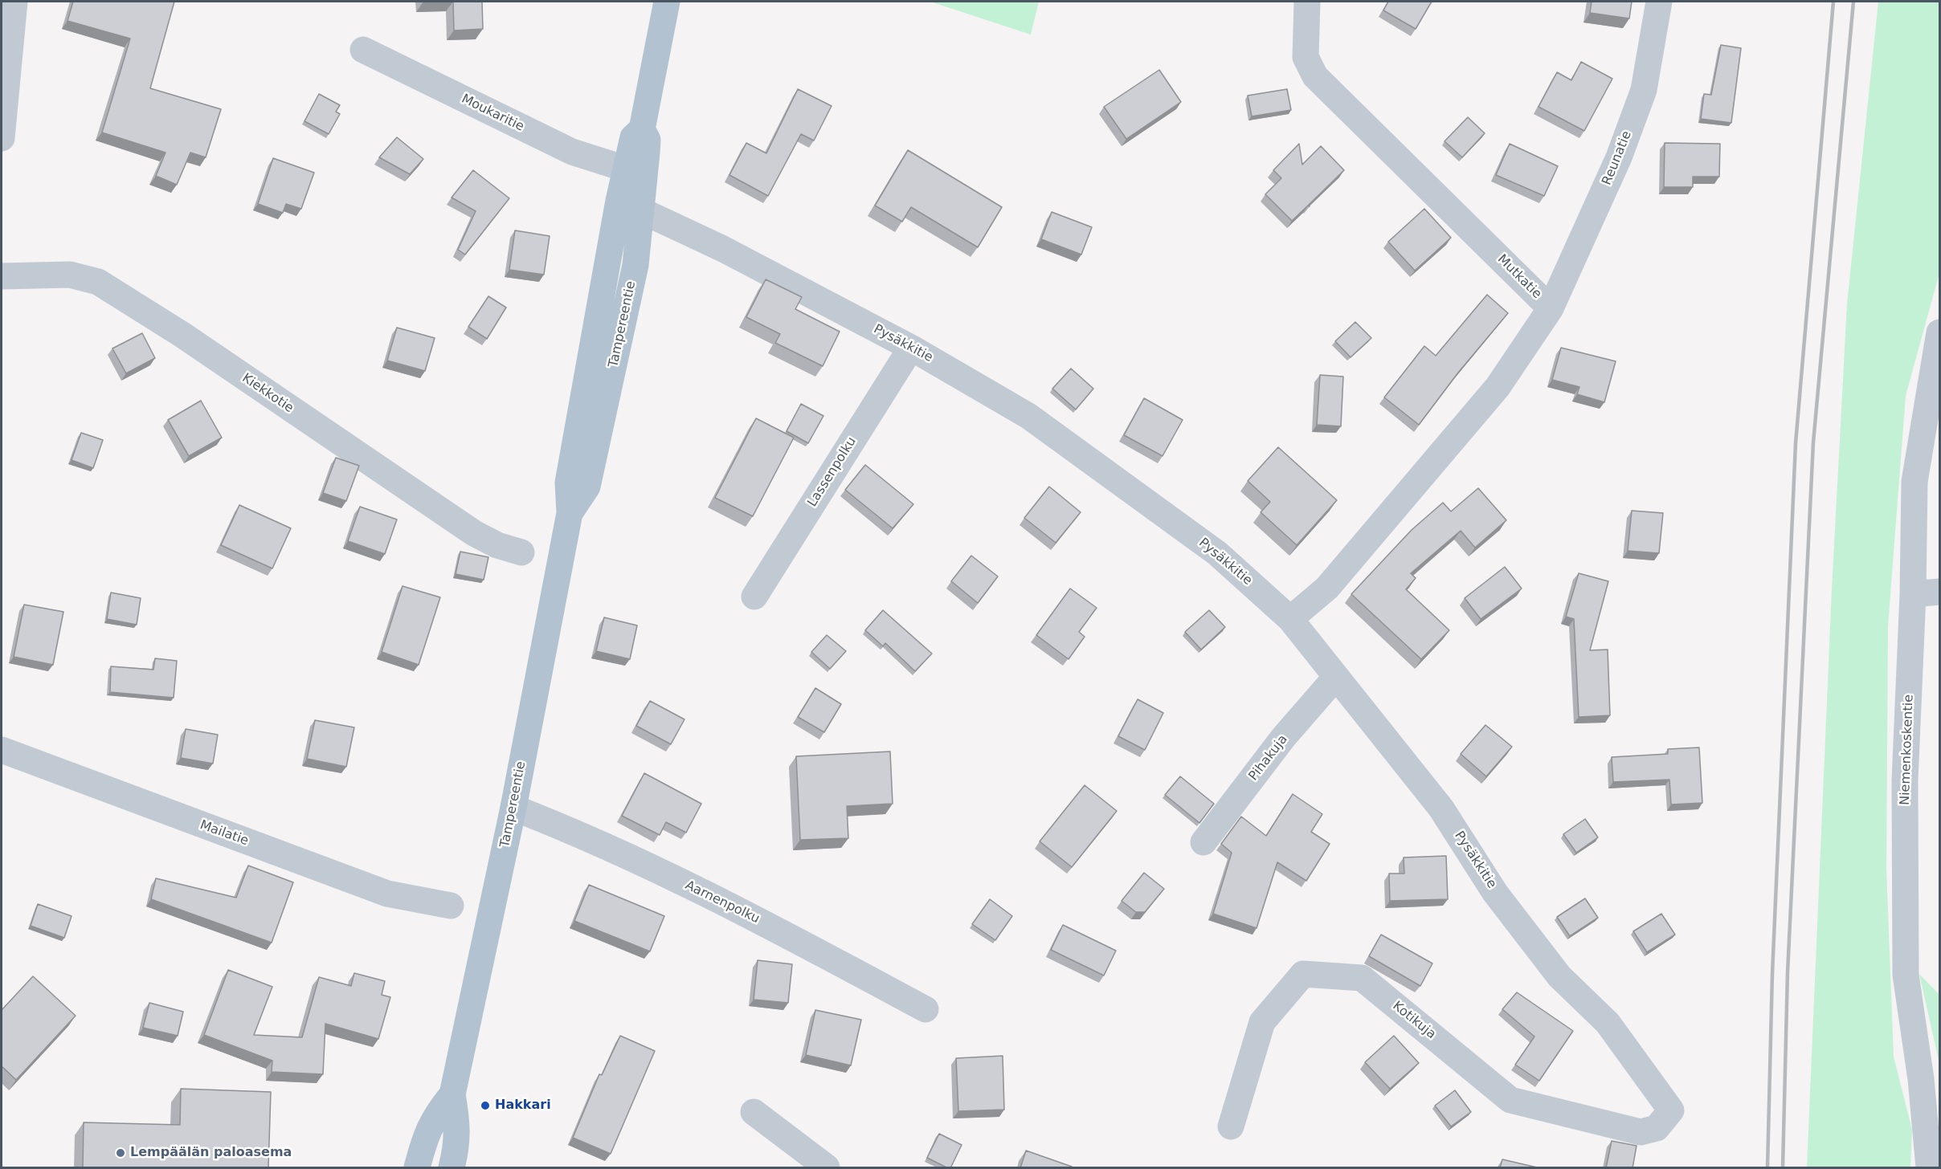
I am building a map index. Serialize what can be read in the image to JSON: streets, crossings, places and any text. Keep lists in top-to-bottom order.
{
  "streets": {
    "main road": ["Tampereentie"],
    "street": [
      "Moukaritie",
      "Reunatie",
      "Mutkatie",
      "Pysäkkitie",
      "Kiekkotie",
      "Lassenpolku",
      "Niemenkoskentie",
      "Pihakuja",
      "Mailatie",
      "Aarnenpolku",
      "Kotikuja"
    ]
  },
  "crossings": [
    ["Moukaritie", "Tampereentie"],
    ["Reunatie", "Mutkatie"],
    ["Mutkatie", "Pysäkkitie"],
    ["Tampereentie", "Pysäkkitie"],
    ["Tampereentie", "Aarnenpolku"],
    ["Pysäkkitie", "Lassenpolku"],
    ["Pysäkkitie", "Pihakuja"],
    ["Pysäkkitie", "Kotikuja"]
  ],
  "places": ["Hakkari", "Lempäälän paloasema"]
}
